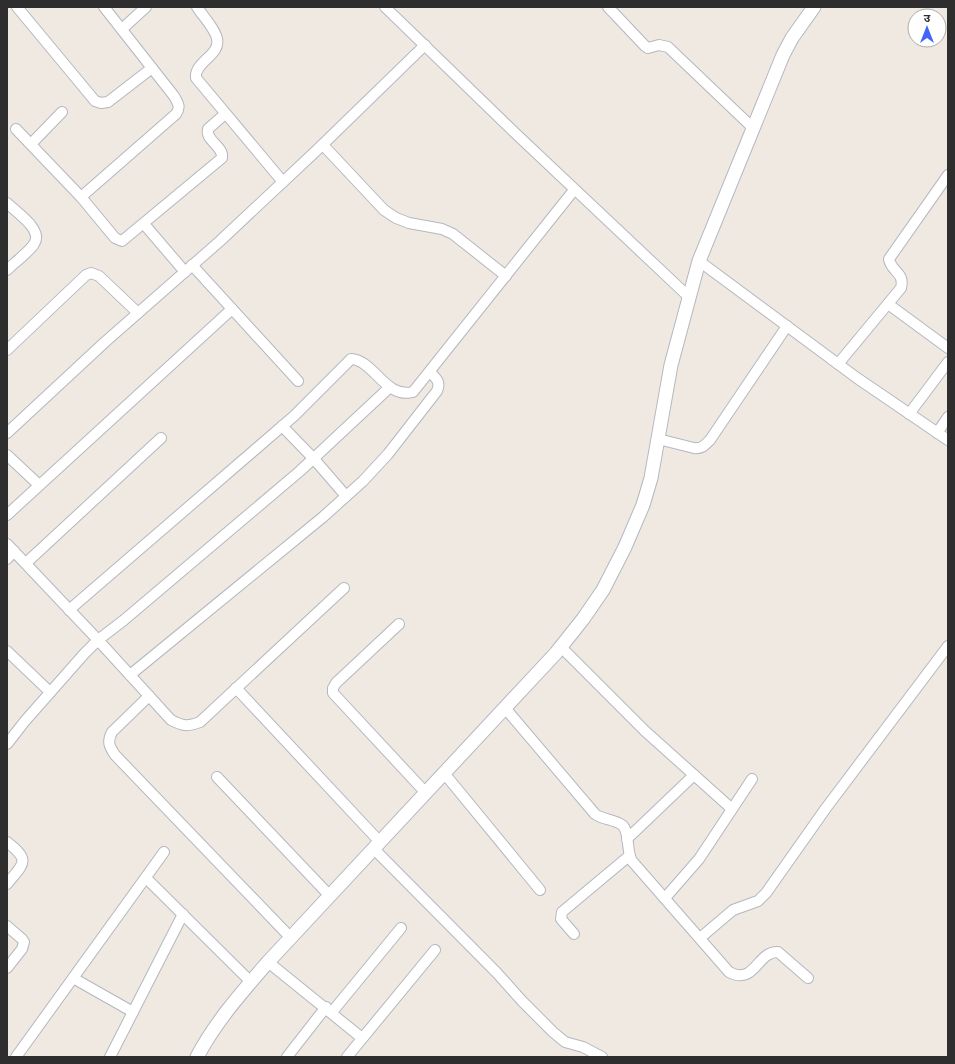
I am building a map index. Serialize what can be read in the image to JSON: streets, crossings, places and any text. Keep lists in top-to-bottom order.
{
  "north": "top"
}
